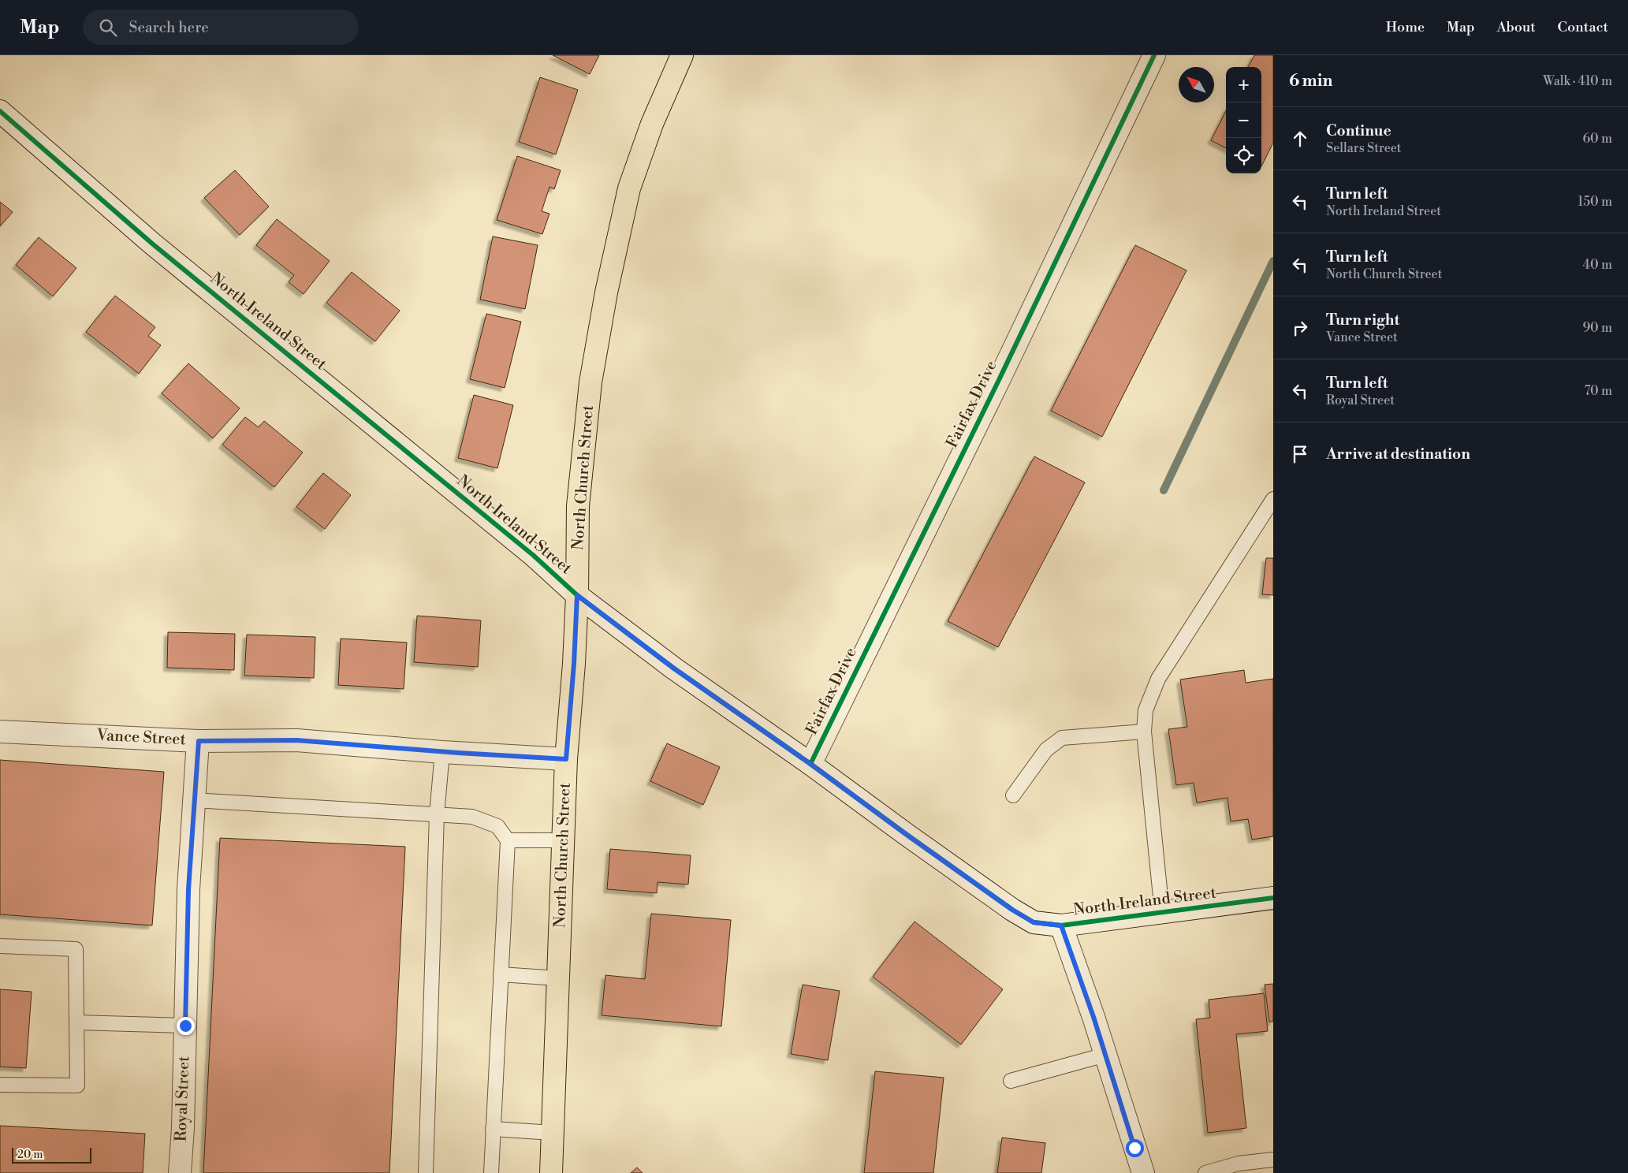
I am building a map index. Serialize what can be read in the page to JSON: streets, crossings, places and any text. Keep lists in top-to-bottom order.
{
  "streets": {
    "main road": ["North Church Street"],
    "street": [
      "North Ireland Street",
      "Fairfax Drive",
      "Vance Street",
      "Royal Street"
    ]
  },
  "crossings": [
    ["North Ireland Street", "Fairfax Drive"],
    ["North Ireland Street", "North Church Street"],
    ["North Church Street", "Vance Street"],
    ["Vance Street", "Royal Street"]
  ],
  "scale_bar": "20 m",
  "north": "top left",
  "page": {
    "header": "Map",
    "search": "Search here",
    "nav": [
      "Home",
      "Map",
      "About",
      "Contact"
    ],
    "heading": ["6 min", "Walk · 410 m"],
    "map_buttons": ["+", "−"],
    "list": [
      ["Continue", "Sellars Street", "60 m"],
      ["Turn left", "North Ireland Street", "150 m"],
      ["Turn left", "North Church Street", "40 m"],
      ["Turn right", "Vance Street", "90 m"],
      ["Turn left", "Royal Street", "70 m"],
      "Arrive at destination"
    ],
    "scale": "20 m"
  }
}
